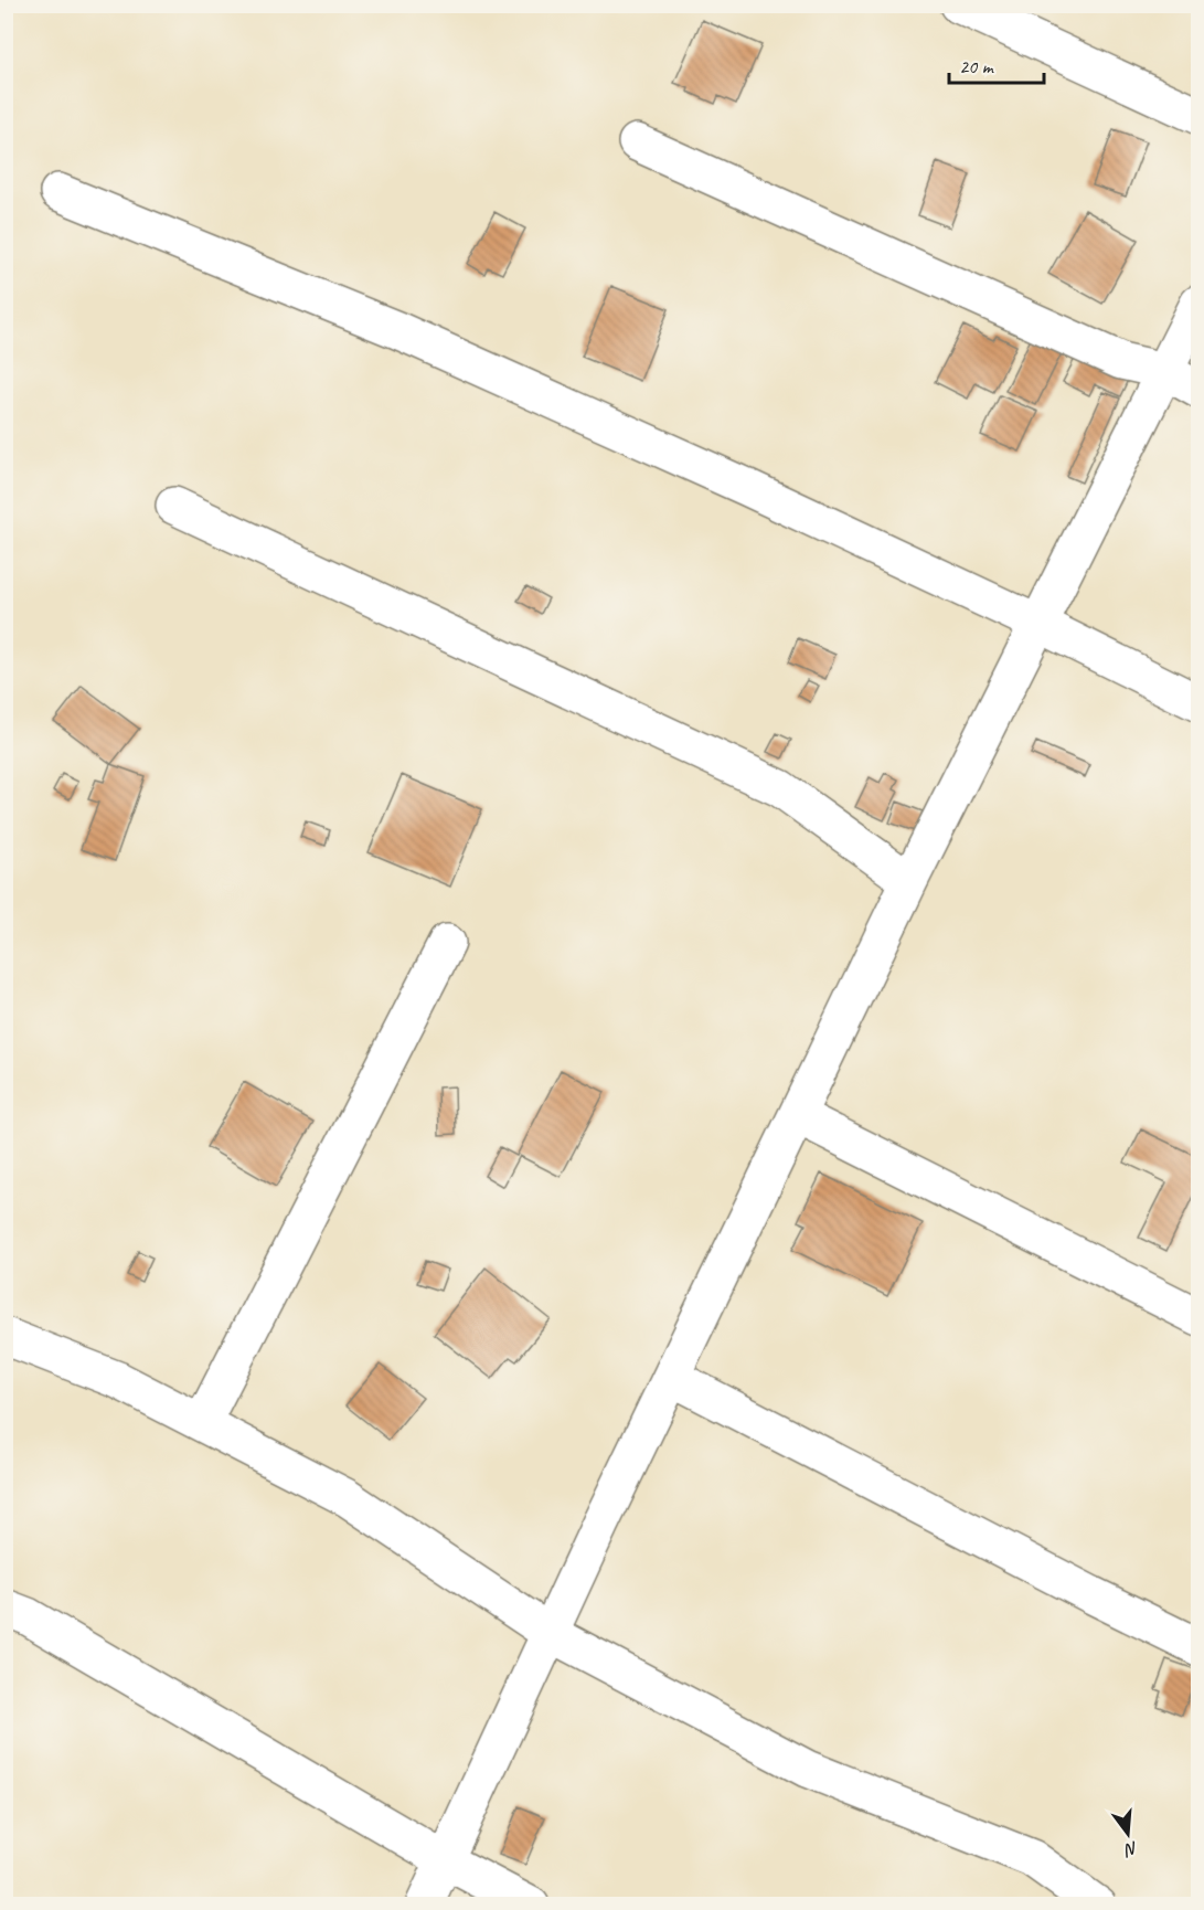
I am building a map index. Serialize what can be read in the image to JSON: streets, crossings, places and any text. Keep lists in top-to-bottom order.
{
  "scale_bar": "20 m",
  "north": "bottom"
}
